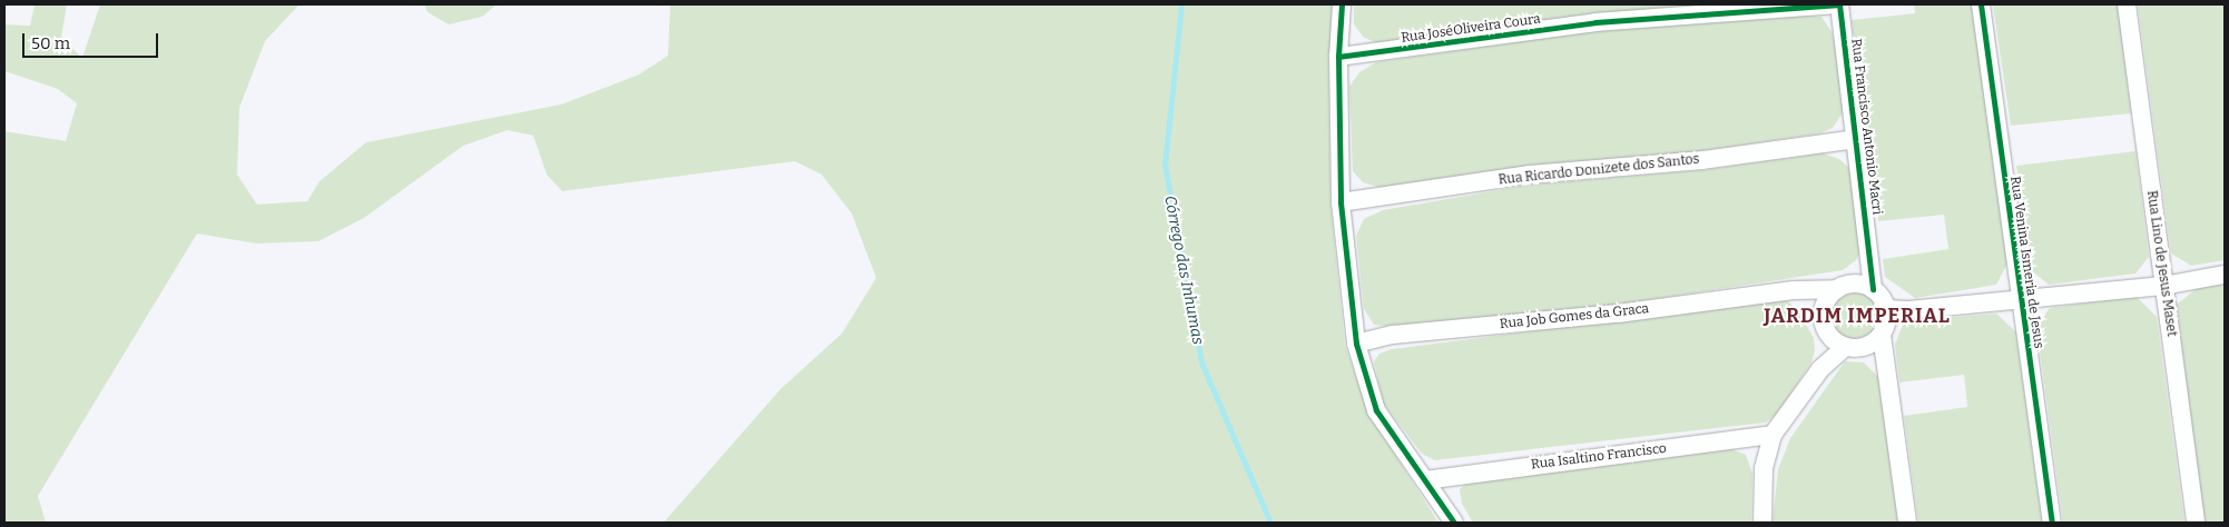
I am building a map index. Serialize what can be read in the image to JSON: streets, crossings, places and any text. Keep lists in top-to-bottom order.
{
  "streets": {
    "street": [
      "Rua JoséOliveira Coura",
      "Rua Francisco Antonio Macri",
      "Rua Ricardo Donizete dos Santos",
      "Rua Venina Ismeria de Jesus",
      "Rua Lino de Jesus Maset",
      "Rua Job Gomes da Graca",
      "Rua Isaltino Francisco"
    ]
  },
  "crossings": [
    ["Rua JoséOliveira Coura", "Rua Francisco Antonio Macri"],
    ["Rua Francisco Antonio Macri", "Rua Ricardo Donizete dos Santos"],
    ["Rua Francisco Antonio Macri", "Rua Job Gomes da Graca"]
  ],
  "districts": ["JARDIM IMPERIAL"],
  "water": ["Córrego das Inhumas"],
  "scale_bar": "50 m"
}
